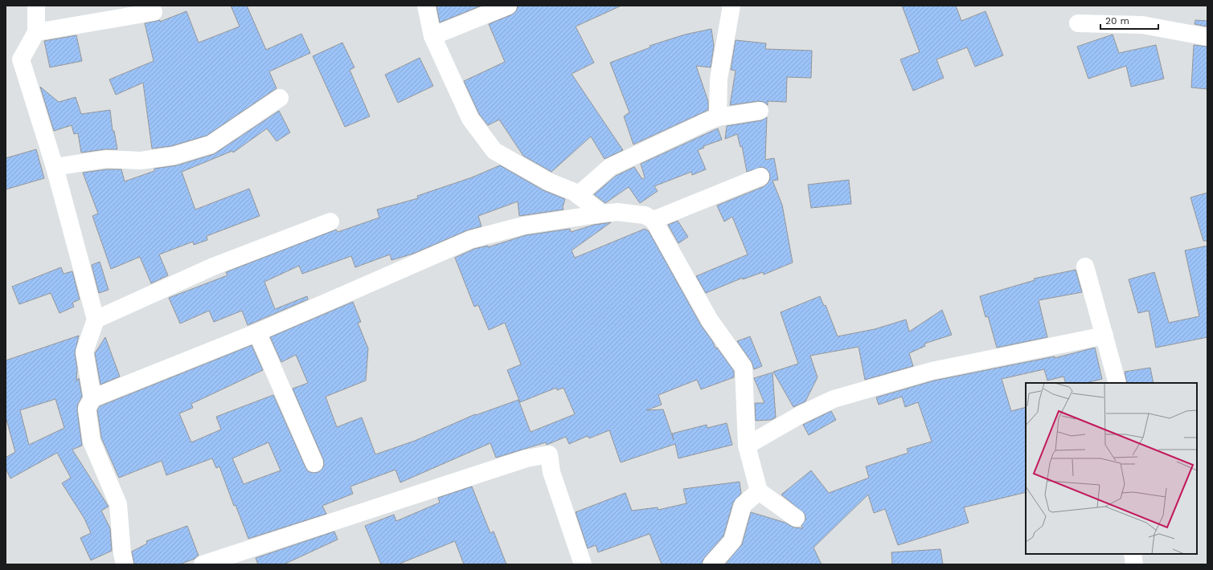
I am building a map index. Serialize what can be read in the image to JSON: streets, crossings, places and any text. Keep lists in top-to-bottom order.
{
  "scale_bar": "20 m"
}
